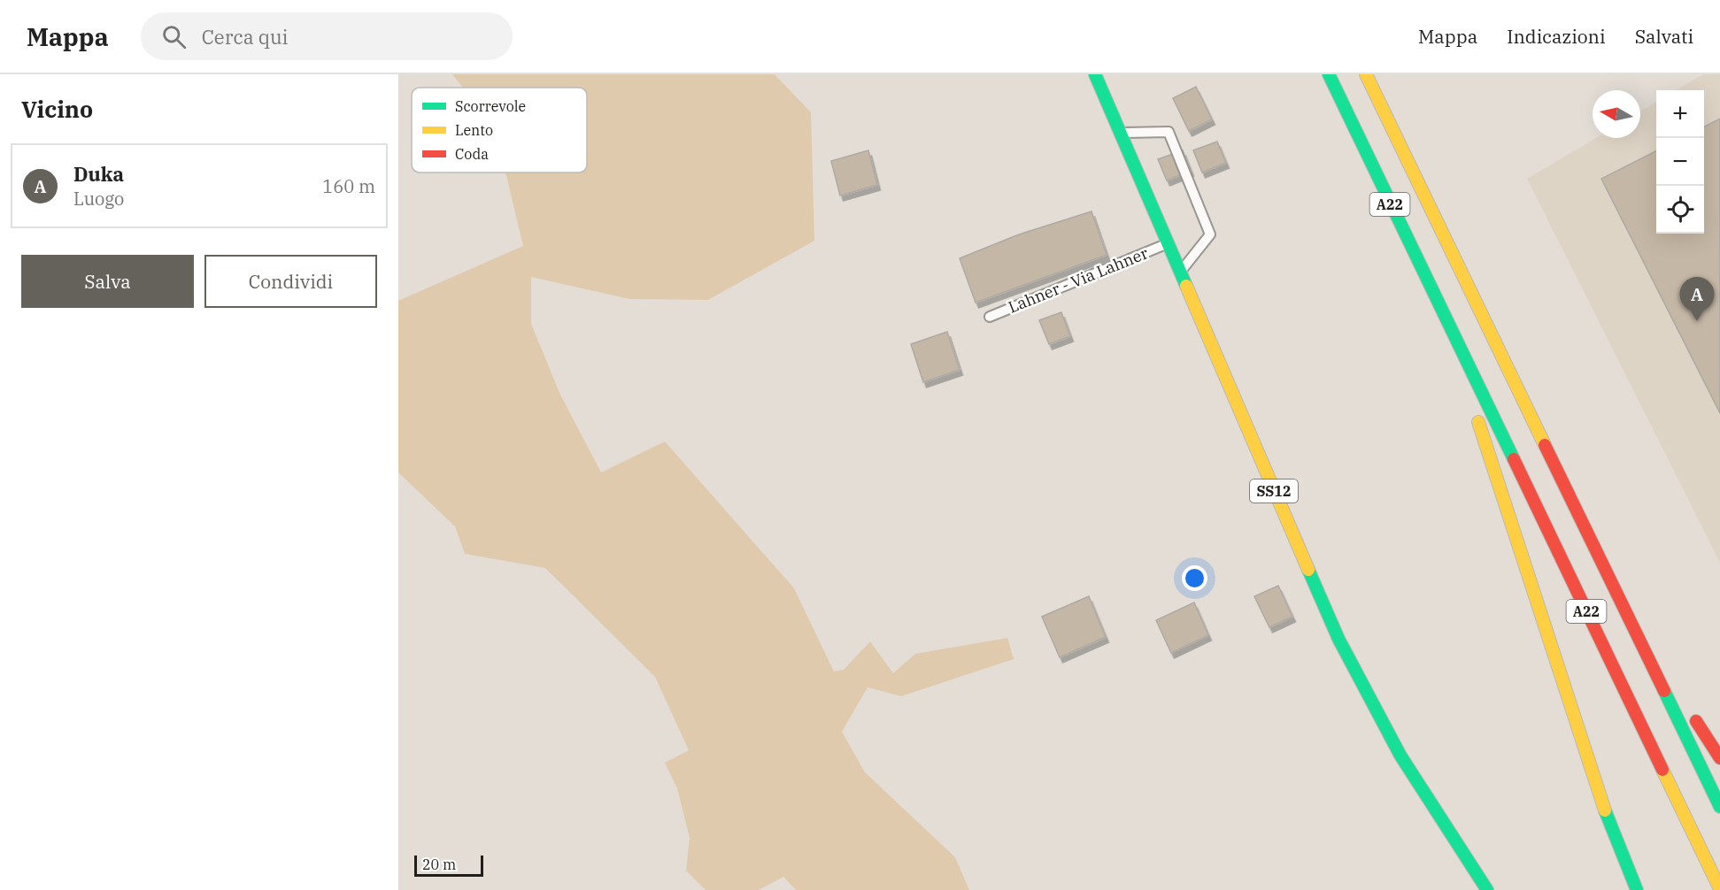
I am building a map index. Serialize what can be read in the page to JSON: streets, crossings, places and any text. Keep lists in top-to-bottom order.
{
  "streets": {
    "main road": ["A22", "SS12"],
    "lane": ["Lahner - Via Lahner"]
  },
  "crossings": [
    ["Lahner - Via Lahner", "SS12"]
  ],
  "legend": ["Scorrevole", "Lento", "Coda"],
  "scale_bar": "20 m",
  "north": "left",
  "page": {
    "header": "Mappa",
    "search": "Cerca qui",
    "nav": ["Mappa", "Indicazioni", "Salvati"],
    "heading": "Vicino",
    "map_buttons": ["+", "−"],
    "list": [
      {
        "mark": "A",
        "name": "Duka",
        "note": "Luogo",
        "value": "160 m"
      }
    ],
    "buttons": ["Salva", "Condividi"],
    "pins": "A",
    "scale": "20 m"
  }
}
